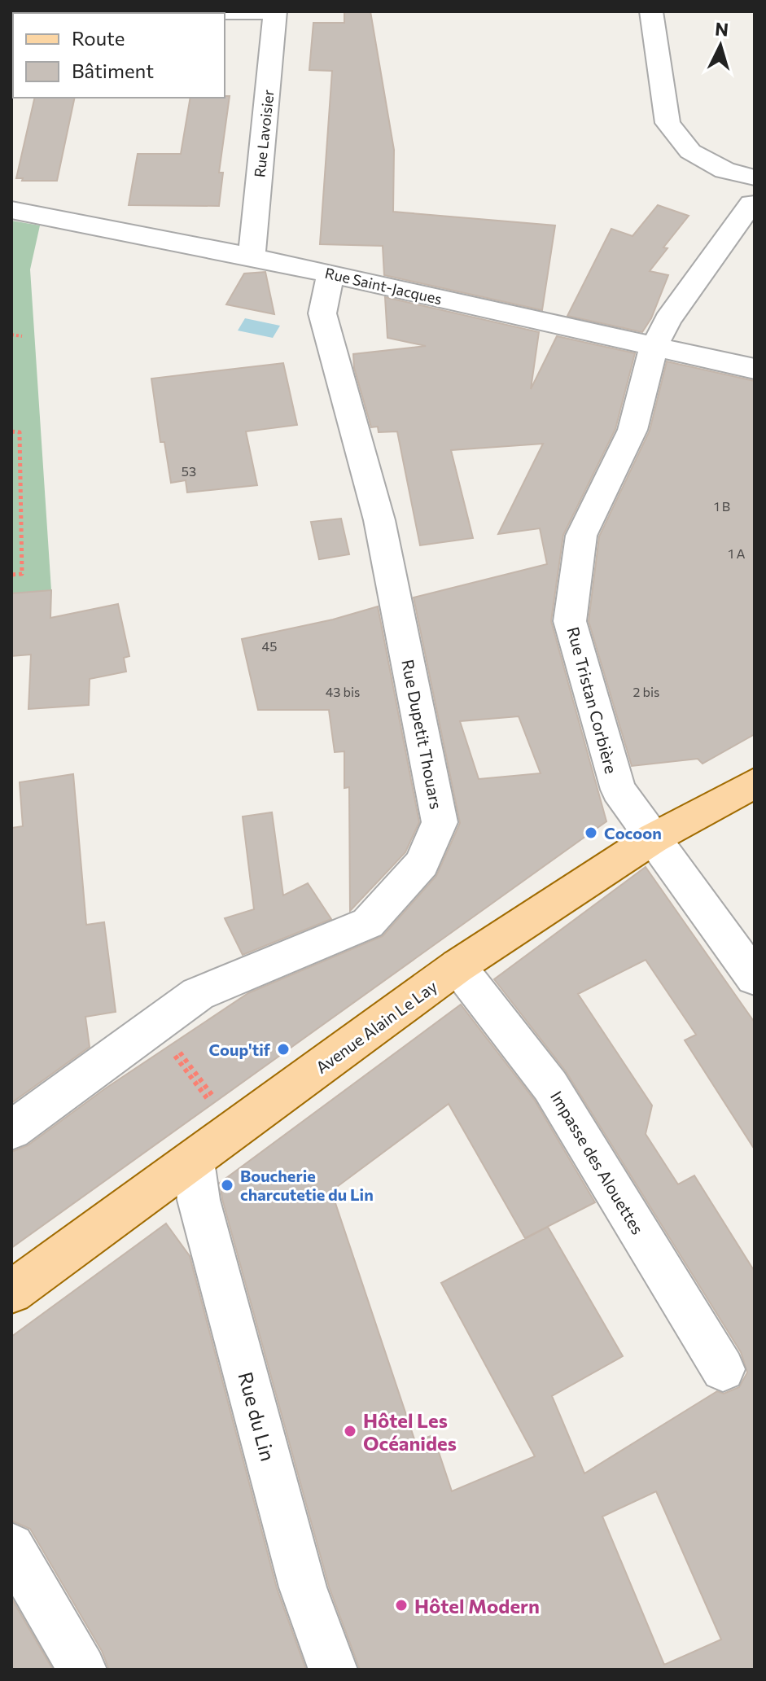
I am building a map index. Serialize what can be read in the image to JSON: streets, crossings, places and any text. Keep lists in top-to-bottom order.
{
  "streets": {
    "main road": ["Avenue Alain Le Lay"],
    "street": [
      "Rue Lavoisier",
      "Rue Saint-Jacques",
      "Rue Tristan Corbière",
      "Rue Dupetit Thouars",
      "Impasse des Alouettes",
      "Rue du Lin"
    ]
  },
  "crossings": [
    ["Rue Lavoisier", "Rue Saint-Jacques"],
    ["Rue Saint-Jacques", "Rue Tristan Corbière"],
    ["Rue Saint-Jacques", "Rue Dupetit Thouars"],
    ["Rue Tristan Corbière", "Avenue Alain Le Lay"],
    ["Avenue Alain Le Lay", "Impasse des Alouettes"],
    ["Avenue Alain Le Lay", "Rue du Lin"]
  ],
  "places": [
    "Cocoon",
    "Coup'tif",
    "Boucherie charcutetie du Lin",
    "Hôtel Les Océanides",
    "Hôtel Modern"
  ],
  "house_numbers": [
    "53",
    "1 B",
    "1 A",
    "45",
    "43 bis",
    "2 bis"
  ],
  "legend": ["Route", "Bâtiment"],
  "north": "top"
}
